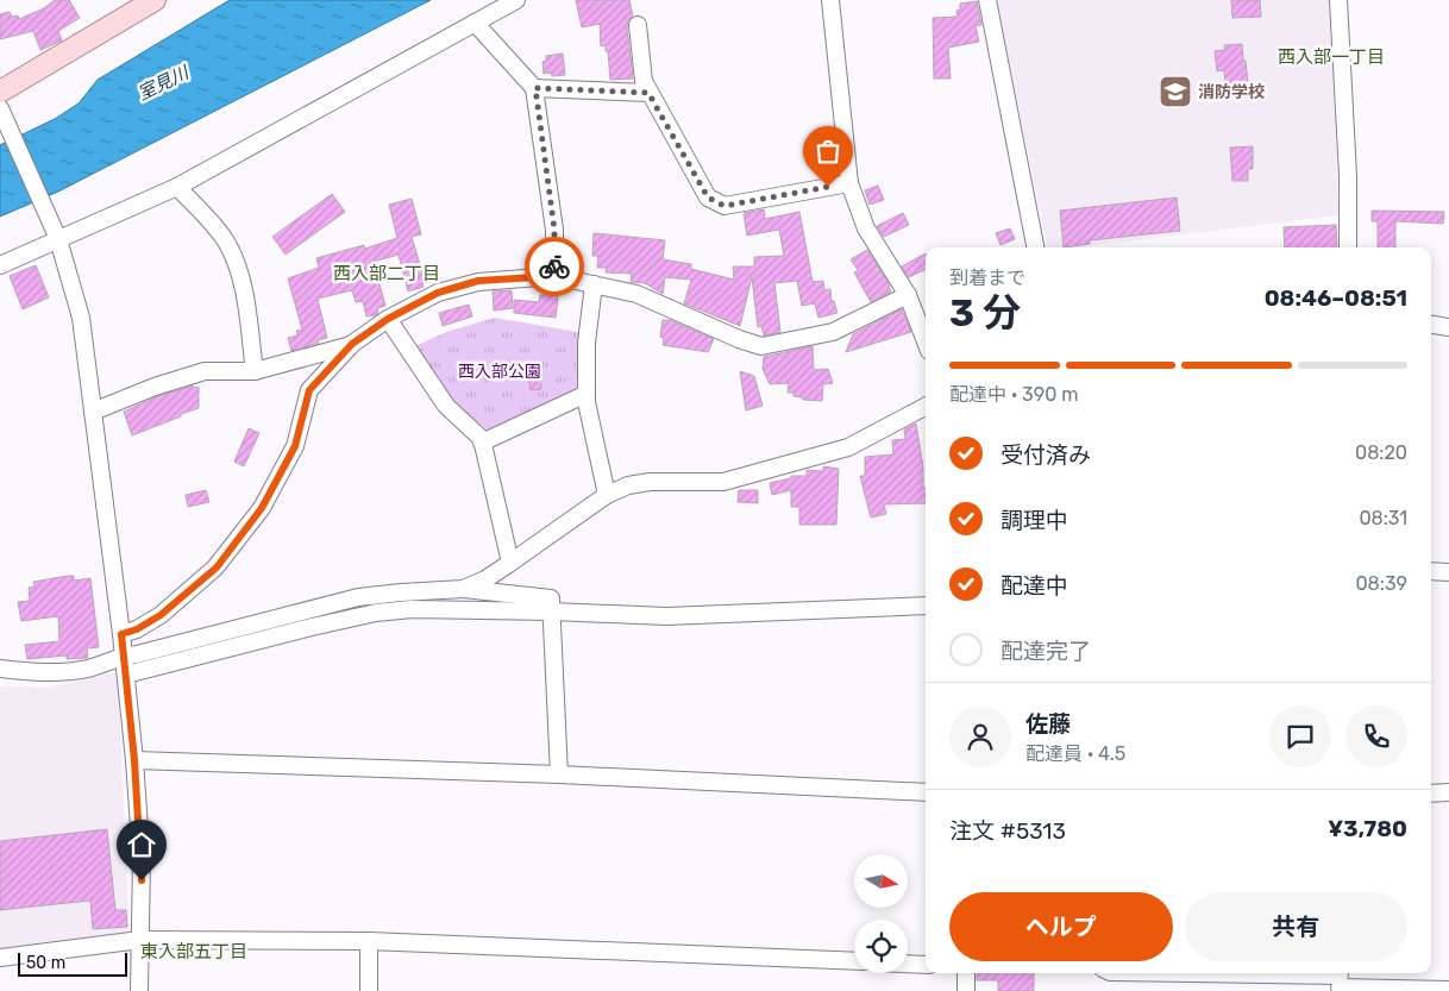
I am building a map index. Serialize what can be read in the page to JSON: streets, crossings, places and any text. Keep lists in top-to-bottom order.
{
  "districts": ["西入部一丁目", "西入部二丁目", "東入部五丁目"],
  "water": ["室見川"],
  "parks": ["西入部公園"],
  "places": {
    "school or university": ["消防学校"]
  },
  "scale_bar": "50 m",
  "north": "right",
  "page": {
    "heading": ["3 分", "到着まで", "08:46–08:51"],
    "panel": [
      "佐藤",
      "配達員 · 4.5",
      "注文 #5313",
      "¥3,780"
    ],
    "bar": "配達中 · 390 m",
    "list": [
      ["受付済み", "08:20"],
      ["調理中", "08:31"],
      ["配達中", "08:39"],
      "配達完了"
    ],
    "buttons": ["ヘルプ", "共有"],
    "scale": "50 m"
  }
}
